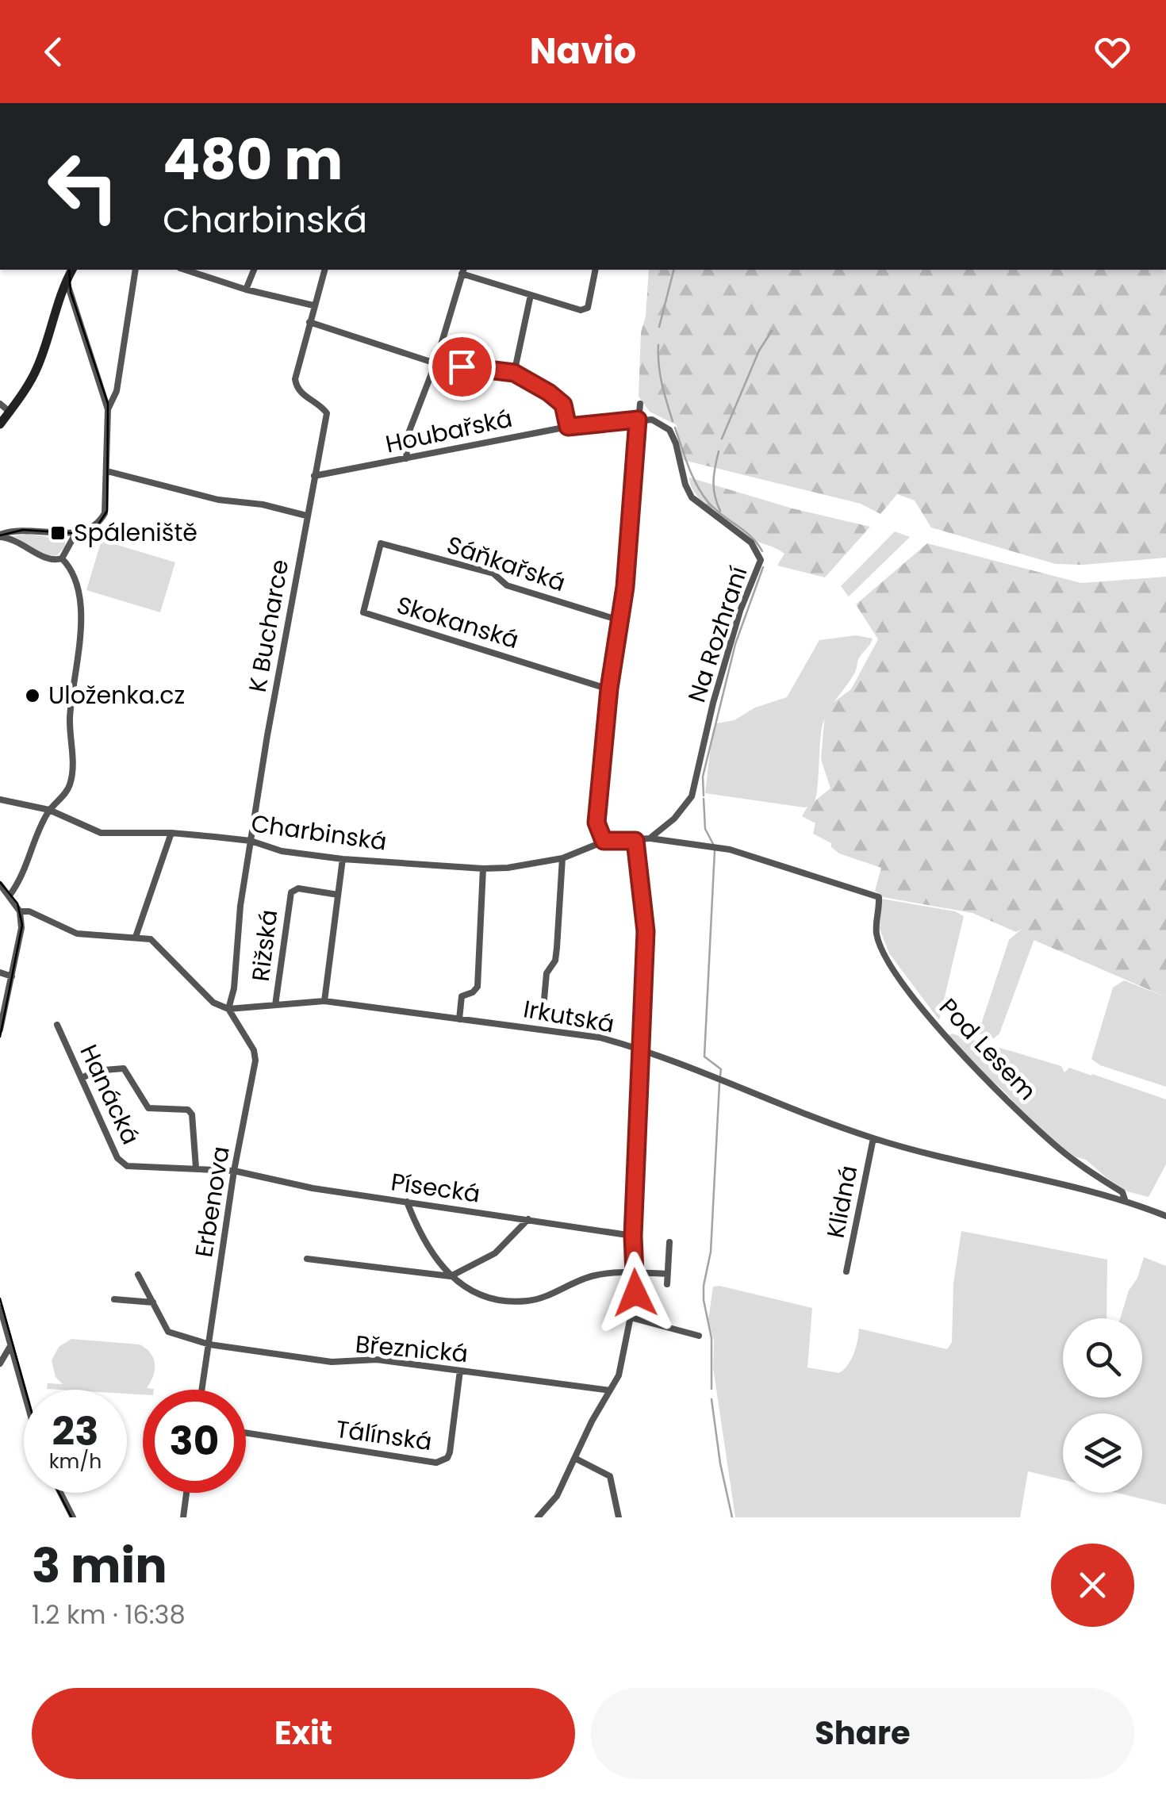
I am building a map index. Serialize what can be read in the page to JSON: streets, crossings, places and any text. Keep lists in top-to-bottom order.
{
  "streets": {
    "street": [
      "Houbařská",
      "Sáňkařská",
      "Skokanská",
      "K Bucharce",
      "Na Rozhraní",
      "Charbinská",
      "Rižská",
      "Irkutská",
      "Pod Lesem",
      "Hanácká",
      "Písecká",
      "Erbenova",
      "Klidná",
      "Březnická",
      "Tálínská"
    ]
  },
  "crossings": [
    ["Houbařská", "K Bucharce"],
    ["Houbařská", "Na Rozhraní"],
    ["Sáňkařská", "Skokanská"],
    ["K Bucharce", "Charbinská"],
    ["K Bucharce", "Irkutská"],
    ["K Bucharce", "Erbenova"],
    ["Na Rozhraní", "Pod Lesem"],
    ["Rižská", "Irkutská"],
    ["Irkutská", "Pod Lesem"],
    ["Irkutská", "Erbenova"],
    ["Irkutská", "Klidná"],
    ["Hanácká", "Písecká"],
    ["Hanácká", "Erbenova"],
    ["Písecká", "Erbenova"],
    ["Erbenova", "Březnická"],
    ["Březnická", "Tálínská"]
  ],
  "places": {
    "transit": ["Spáleniště"],
    "other": ["Uloženka.cz"]
  },
  "page": {
    "header": "Navio",
    "turn": ["480 m", "Charbinská"],
    "speed": "23 km/h",
    "limit": "30",
    "heading": ["3 min", "1.2 km · 16:38"],
    "buttons": ["Exit", "Share"]
  }
}
